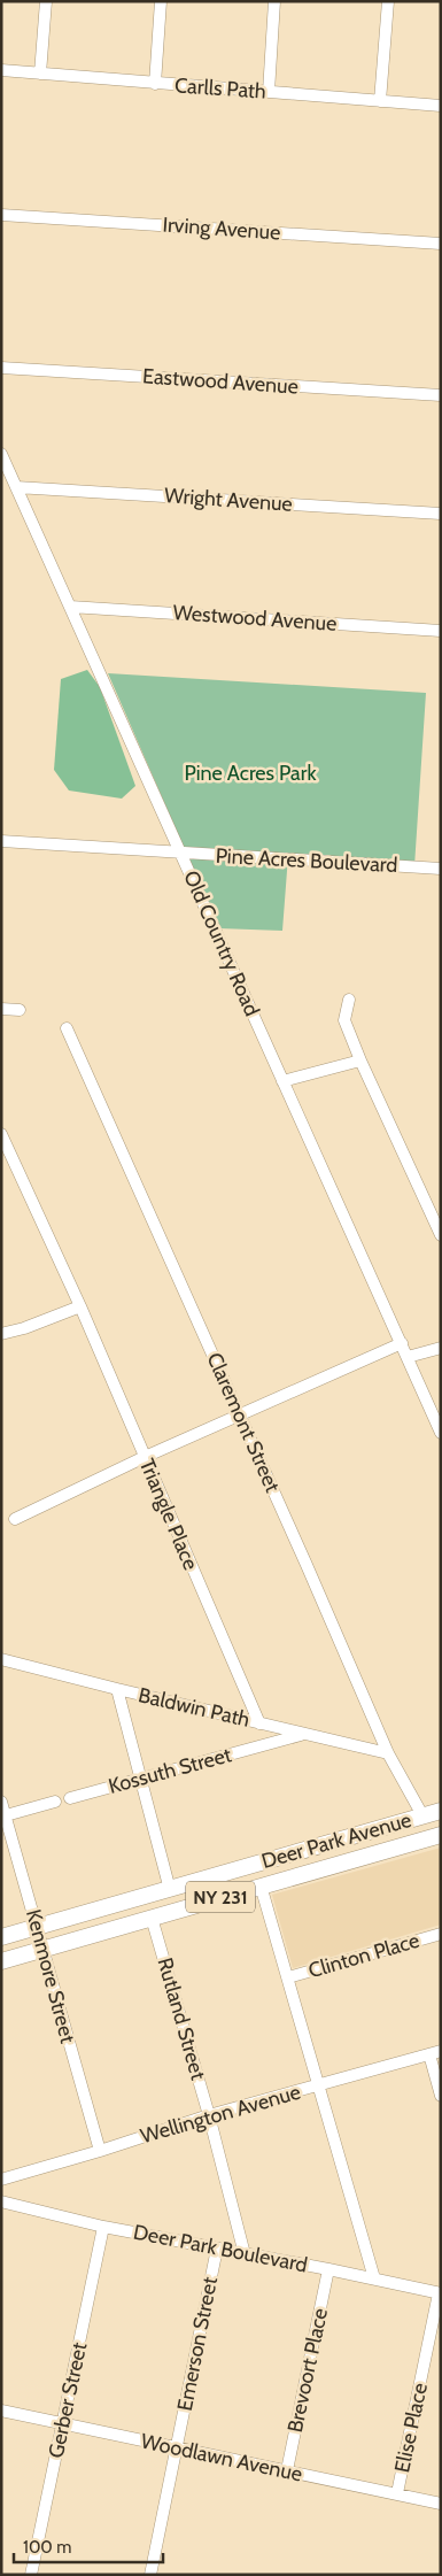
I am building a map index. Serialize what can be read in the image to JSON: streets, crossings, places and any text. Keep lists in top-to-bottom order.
{
  "streets": {
    "main road": ["Deer Park Avenue", "NY 231"],
    "street": [
      "Carlls Path",
      "Irving Avenue",
      "Eastwood Avenue",
      "Wright Avenue",
      "Westwood Avenue",
      "Pine Acres Boulevard",
      "Old Country Road",
      "Claremont Street",
      "Triangle Place",
      "Baldwin Path",
      "Kossuth Street",
      "Clinton Place",
      "Kenmore Street",
      "Rutland Street",
      "Wellington Avenue",
      "Deer Park Boulevard",
      "Emerson Street",
      "Brevoort Place",
      "Gerber Street",
      "Elise Place",
      "Woodlawn Avenue"
    ]
  },
  "crossings": [
    ["Wright Avenue", "Old Country Road"],
    ["Westwood Avenue", "Old Country Road"],
    ["Pine Acres Boulevard", "Old Country Road"],
    ["Claremont Street", "Baldwin Path"],
    ["Claremont Street", "Deer Park Avenue"],
    ["Triangle Place", "Baldwin Path"],
    ["Baldwin Path", "Kossuth Street"],
    ["Deer Park Avenue", "Kenmore Street"],
    ["Deer Park Avenue", "Rutland Street"],
    ["Kenmore Street", "Wellington Avenue"],
    ["Rutland Street", "Wellington Avenue"],
    ["Rutland Street", "Deer Park Boulevard"],
    ["Deer Park Boulevard", "Emerson Street"],
    ["Deer Park Boulevard", "Brevoort Place"],
    ["Deer Park Boulevard", "Gerber Street"],
    ["Deer Park Boulevard", "Elise Place"],
    ["Emerson Street", "Woodlawn Avenue"],
    ["Brevoort Place", "Woodlawn Avenue"],
    ["Gerber Street", "Woodlawn Avenue"],
    ["Elise Place", "Woodlawn Avenue"]
  ],
  "parks": ["Pine Acres Park"],
  "scale_bar": "100 m"
}
